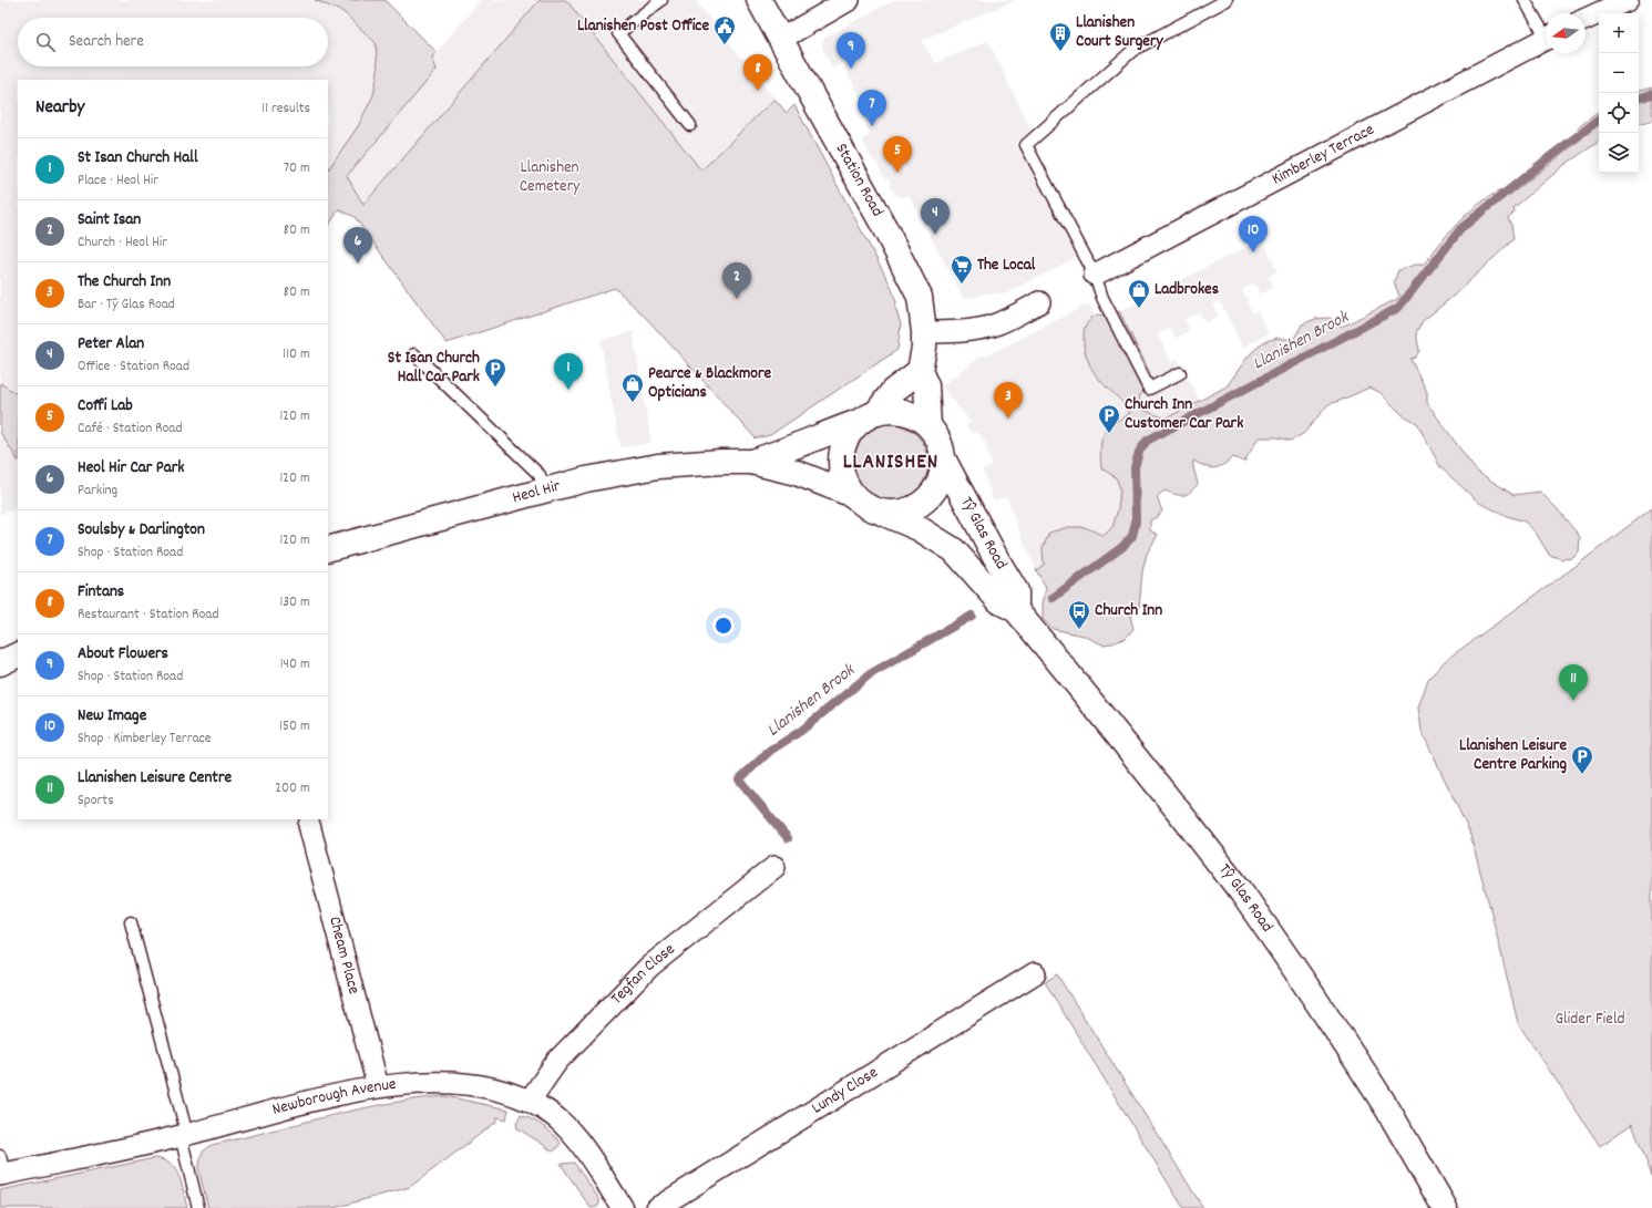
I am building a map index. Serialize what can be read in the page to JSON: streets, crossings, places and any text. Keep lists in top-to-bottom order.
{
  "streets": {
    "main road": ["Station Road", "Heol Hir", "Tŷ Glas Road"],
    "street": [
      "Kimberley Terrace",
      "Cheam Place",
      "Tegfan Close",
      "Lundy Close",
      "Newborough Avenue"
    ]
  },
  "crossings": [
    ["Station Road", "Heol Hir"],
    ["Station Road", "Tŷ Glas Road"],
    ["Heol Hir", "Tŷ Glas Road"],
    ["Cheam Place", "Newborough Avenue"],
    ["Tegfan Close", "Newborough Avenue"]
  ],
  "districts": ["LLANISHEN"],
  "water": ["Llanishen Brook"],
  "parks": ["Llanishen Cemetery", "Glider Field"],
  "places": {
    "public building": ["Llanishen Post Office"],
    "building": ["Llanishen Court Surgery"],
    "supermarket": ["The Local"],
    "shop": ["Ladbrokes", "Pearce & Blackmore Opticians"],
    "parking": ["St Isan Church Hall Car Park", "Church Inn Customer Car Park", "Llanishen Leisure Centre Parking"],
    "bus stop": ["Church Inn"]
  },
  "north": "left",
  "page": {
    "map_buttons": ["+", "−"],
    "search": "Search here",
    "pins": [
      "9",
      "8",
      "7",
      "5",
      "4",
      "10",
      "6",
      "2",
      "1",
      "3",
      "11"
    ],
    "heading": ["Nearby", "11 results"],
    "list": [
      {
        "mark": "1",
        "name": "St Isan Church Hall",
        "note": "Place · Heol Hir",
        "value": "70 m"
      },
      {
        "mark": "2",
        "name": "Saint Isan",
        "note": "Church · Heol Hir",
        "value": "80 m"
      },
      {
        "mark": "3",
        "name": "The Church Inn",
        "note": "Bar · Tŷ Glas Road",
        "value": "80 m"
      },
      {
        "mark": "4",
        "name": "Peter Alan",
        "note": "Office · Station Road",
        "value": "110 m"
      },
      {
        "mark": "5",
        "name": "Coffi Lab",
        "note": "Café · Station Road",
        "value": "120 m"
      },
      {
        "mark": "6",
        "name": "Heol Hir Car Park",
        "note": "Parking",
        "value": "120 m"
      },
      {
        "mark": "7",
        "name": "Soulsby & Darlington",
        "note": "Shop · Station Road",
        "value": "120 m"
      },
      {
        "mark": "8",
        "name": "Fintans",
        "note": "Restaurant · Station Road",
        "value": "130 m"
      },
      {
        "mark": "9",
        "name": "About Flowers",
        "note": "Shop · Station Road",
        "value": "140 m"
      },
      {
        "mark": "10",
        "name": "New Image",
        "note": "Shop · Kimberley Terrace",
        "value": "150 m"
      },
      {
        "mark": "11",
        "name": "Llanishen Leisure Centre",
        "note": "Sports",
        "value": "200 m"
      }
    ]
  }
}
